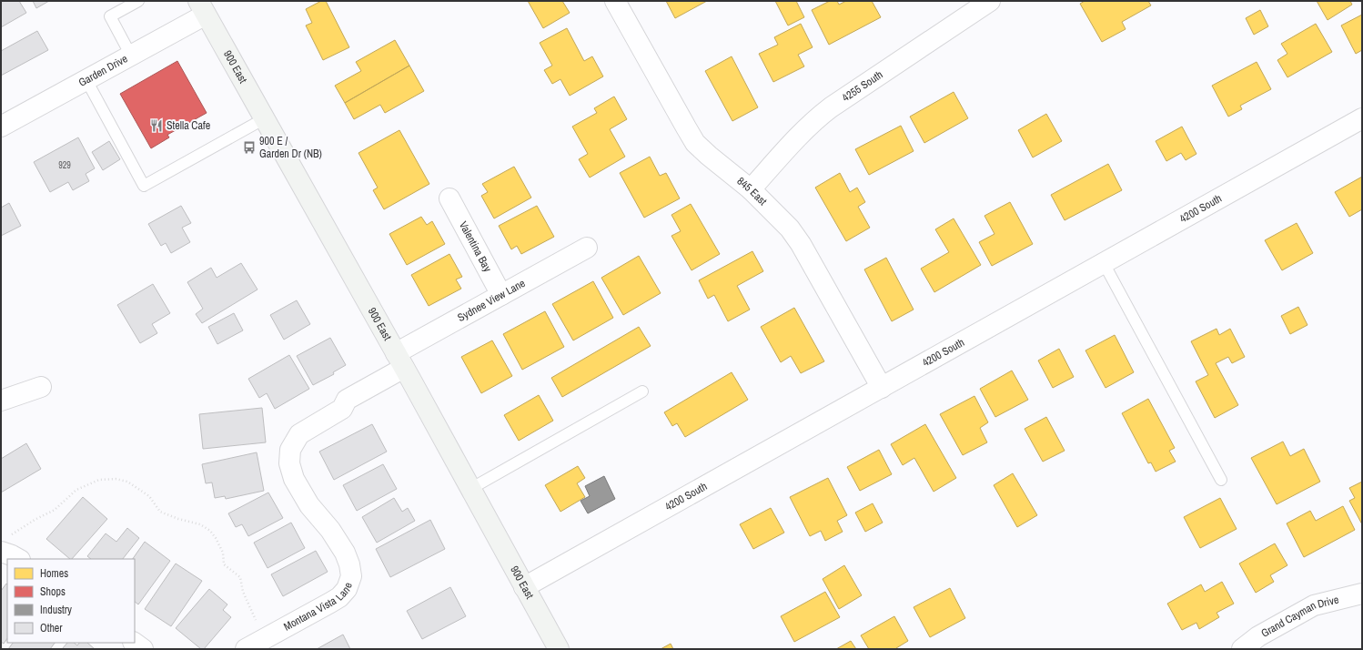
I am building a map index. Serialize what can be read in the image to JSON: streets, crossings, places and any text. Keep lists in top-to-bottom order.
{
  "streets": {
    "main road": ["900 East"],
    "street": [
      "Garden Drive",
      "4255 South",
      "845 East",
      "4200 South",
      "Valentina Bay",
      "Sydnee View Lane",
      "Montana Vista Lane",
      "Grand Cayman Drive"
    ]
  },
  "crossings": [
    ["900 East", "Garden Drive"],
    ["900 East", "4200 South"],
    ["900 East", "Sydnee View Lane"],
    ["900 East", "Montana Vista Lane"],
    ["4255 South", "845 East"],
    ["845 East", "4200 South"],
    ["Valentina Bay", "Sydnee View Lane"],
    ["Sydnee View Lane", "Montana Vista Lane"]
  ],
  "places": {
    "restaurant": ["Stella Cafe"],
    "bus stop": ["900 E / Garden Dr (NB)"]
  },
  "house_numbers": ["929"],
  "legend": [
    "Homes",
    "Shops",
    "Industry",
    "Other"
  ]
}
